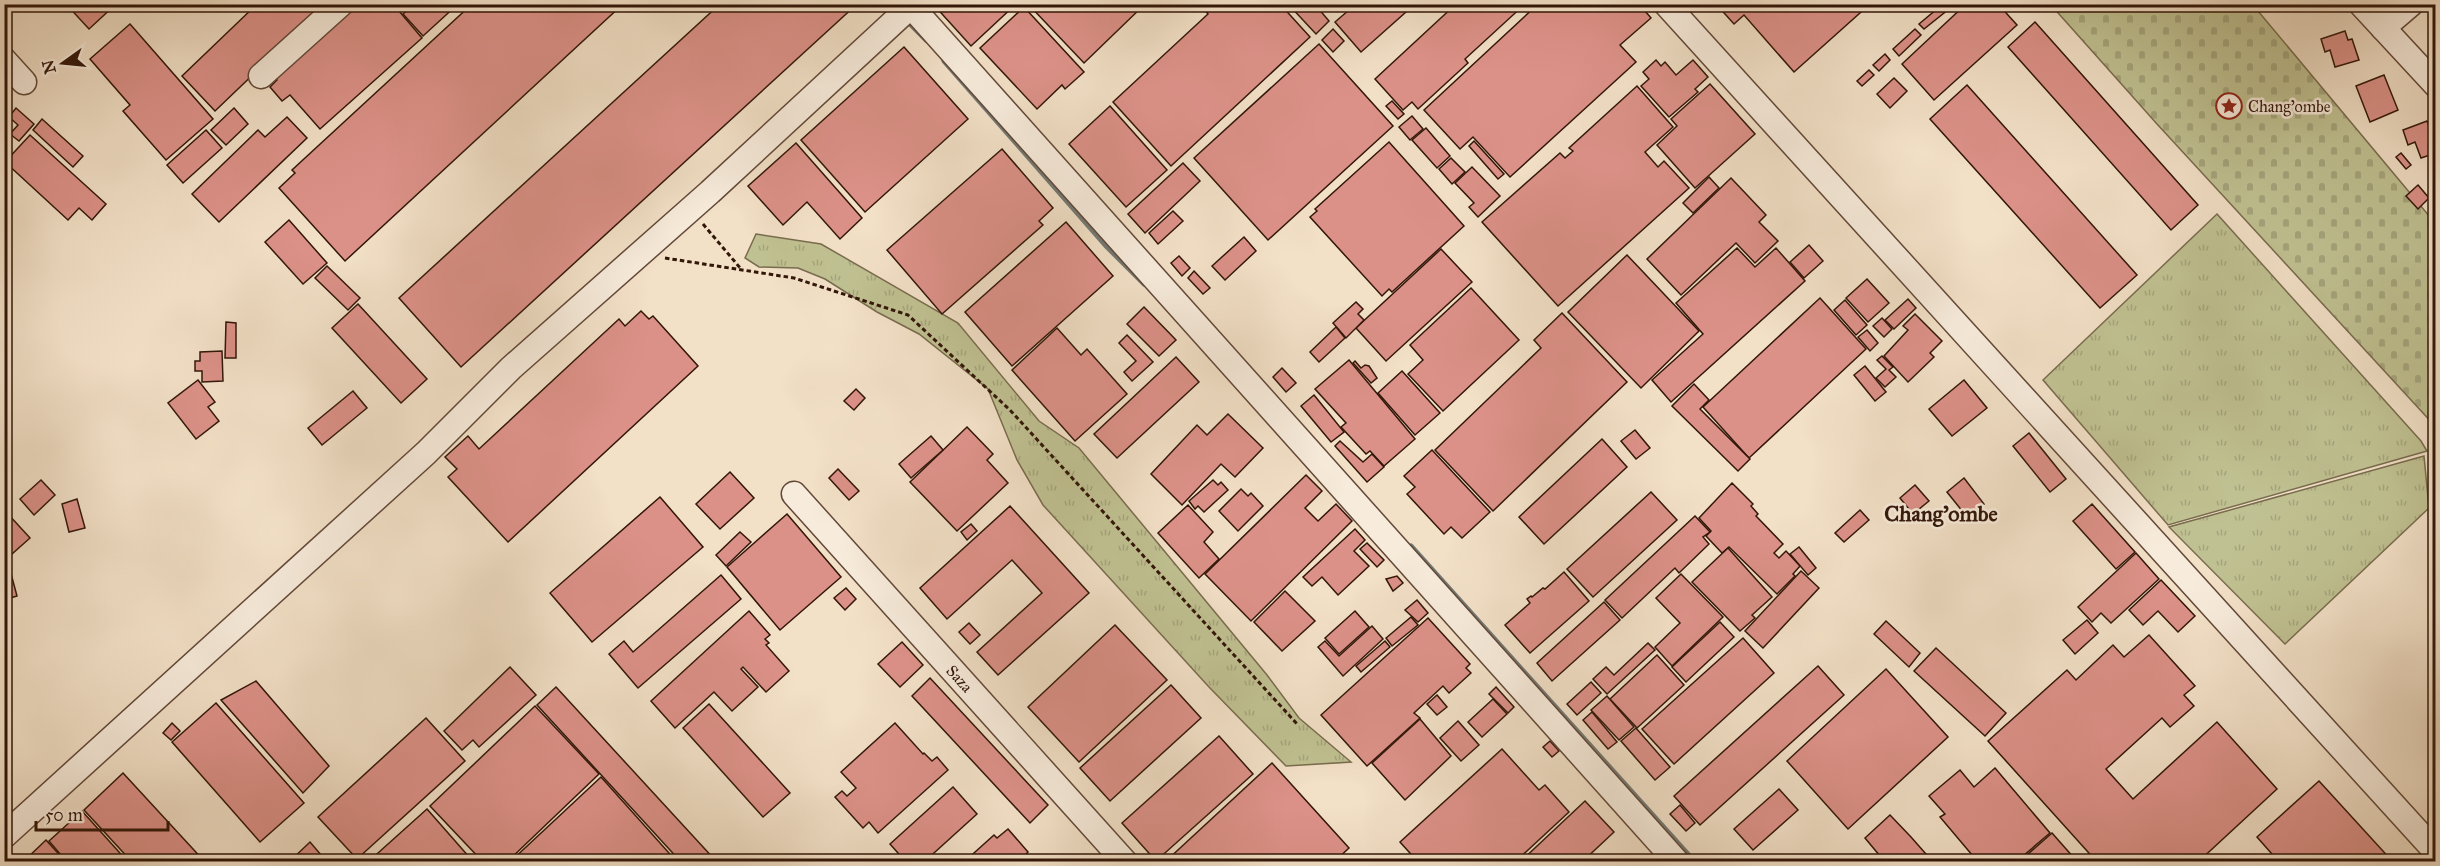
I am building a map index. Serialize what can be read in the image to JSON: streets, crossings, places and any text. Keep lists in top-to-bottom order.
{
  "streets": {
    "street": ["Saza"]
  },
  "districts": ["Chang'ombe"],
  "places": {
    "place": ["Chang'ombe"]
  },
  "scale_bar": "50 m",
  "north": "left"
}
